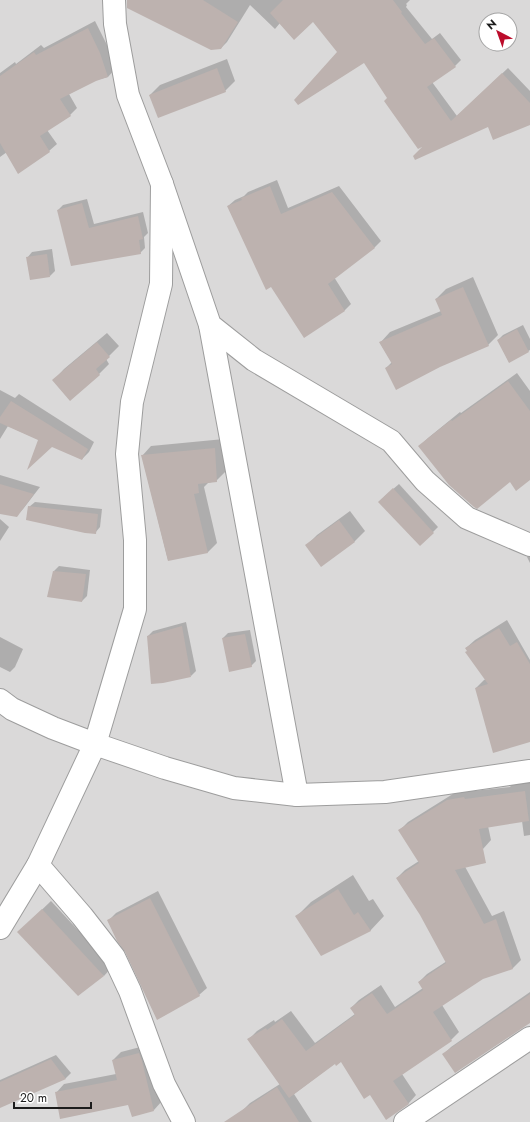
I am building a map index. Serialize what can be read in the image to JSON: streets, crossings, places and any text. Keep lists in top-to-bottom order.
{
  "scale_bar": "20 m",
  "north": "top left"
}
